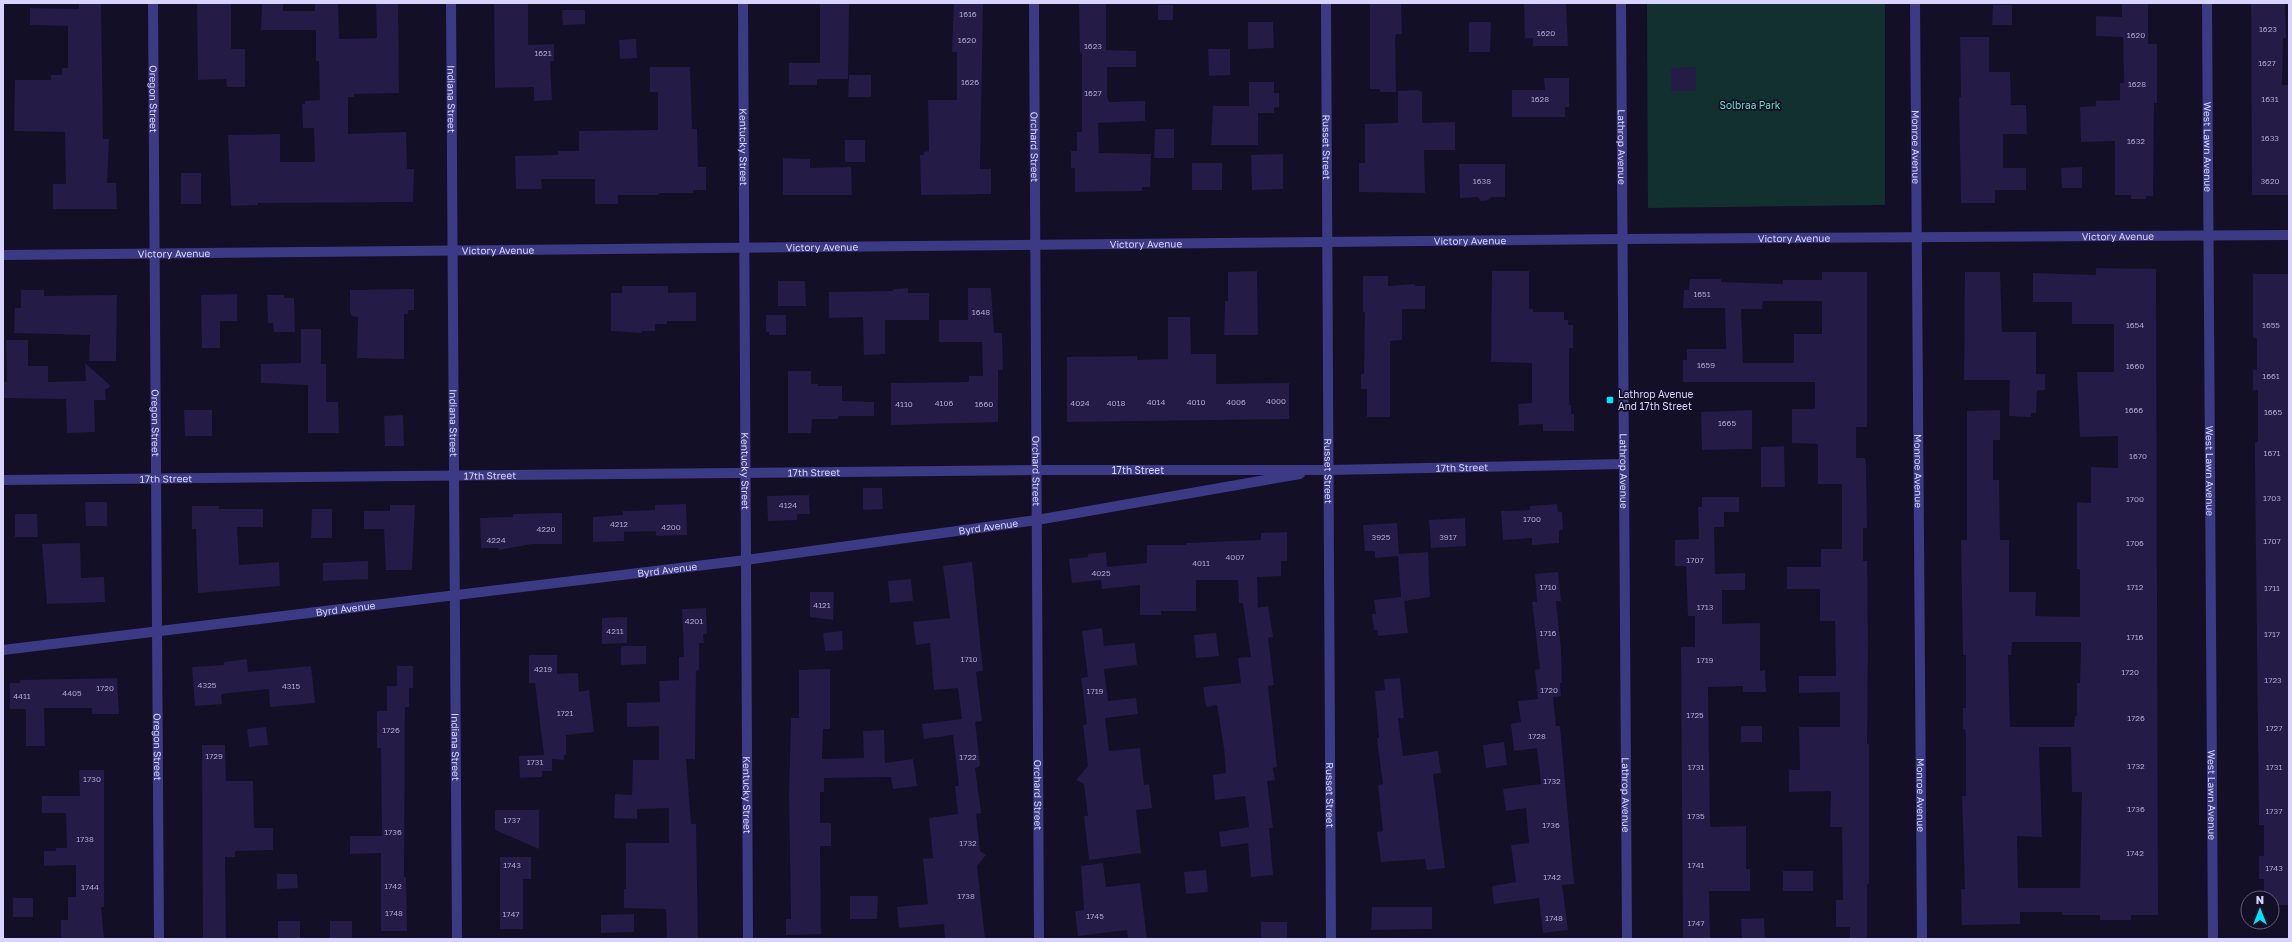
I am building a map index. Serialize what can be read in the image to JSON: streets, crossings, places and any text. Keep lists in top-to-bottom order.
{
  "streets": {
    "street": [
      "Oregon Street",
      "Indiana Street",
      "Kentucky Street",
      "Orchard Street",
      "Russet Street",
      "Lathrop Avenue",
      "Monroe Avenue",
      "West Lawn Avenue",
      "Victory Avenue",
      "17th Street",
      "Byrd Avenue"
    ]
  },
  "crossings": [
    ["Oregon Street", "Victory Avenue"],
    ["Oregon Street", "17th Street"],
    ["Oregon Street", "Byrd Avenue"],
    ["Indiana Street", "Victory Avenue"],
    ["Indiana Street", "17th Street"],
    ["Indiana Street", "Byrd Avenue"],
    ["Kentucky Street", "Victory Avenue"],
    ["Kentucky Street", "17th Street"],
    ["Kentucky Street", "Byrd Avenue"],
    ["Orchard Street", "Victory Avenue"],
    ["Orchard Street", "17th Street"],
    ["Orchard Street", "Byrd Avenue"],
    ["Russet Street", "Victory Avenue"],
    ["Russet Street", "17th Street"],
    ["Russet Street", "Byrd Avenue"],
    ["Lathrop Avenue", "Victory Avenue"],
    ["Lathrop Avenue", "17th Street"],
    ["Monroe Avenue", "Victory Avenue"],
    ["West Lawn Avenue", "Victory Avenue"],
    ["17th Street", "Byrd Avenue"]
  ],
  "parks": ["Solbraa Park"],
  "places": {
    "transit": ["Lathrop Avenue And 17th Street"]
  },
  "house_numbers": [
    "1616",
    "1623",
    "1620",
    "1620",
    "1620",
    "1623",
    "1621",
    "1627",
    "1626",
    "1628",
    "1627",
    "1628",
    "1631",
    "1633",
    "1632",
    "1638",
    "3620",
    "1651",
    "1648",
    "1654",
    "1655",
    "1659",
    "1660",
    "1661",
    "4000",
    "4014",
    "4010",
    "4006",
    "4106",
    "4024",
    "4018",
    "4110",
    "1660",
    "1666",
    "1665",
    "1665",
    "1671",
    "1670",
    "1703",
    "1700",
    "4124",
    "1700",
    "4212",
    "4200",
    "4220",
    "3925",
    "3917",
    "4224",
    "1707",
    "1706",
    "4007",
    "1707",
    "4011",
    "4025",
    "1710",
    "1712",
    "1711",
    "4121",
    "1713",
    "4201",
    "4211",
    "1716",
    "1717",
    "1716",
    "1710",
    "1719",
    "4219",
    "1720",
    "1723",
    "4325",
    "4315",
    "1720",
    "1720",
    "1719",
    "4405",
    "4411",
    "1721",
    "1725",
    "1726",
    "1727",
    "1726",
    "1728",
    "1729",
    "1722",
    "1731",
    "1732",
    "1731",
    "1731",
    "1730",
    "1732",
    "1736",
    "1737",
    "1735",
    "1737",
    "1736",
    "1736",
    "1738",
    "1732",
    "1742",
    "1743",
    "1741",
    "1743",
    "1742",
    "1742",
    "1744",
    "1738",
    "1748",
    "1747",
    "1745",
    "1748",
    "1747"
  ],
  "north": "top"
}
